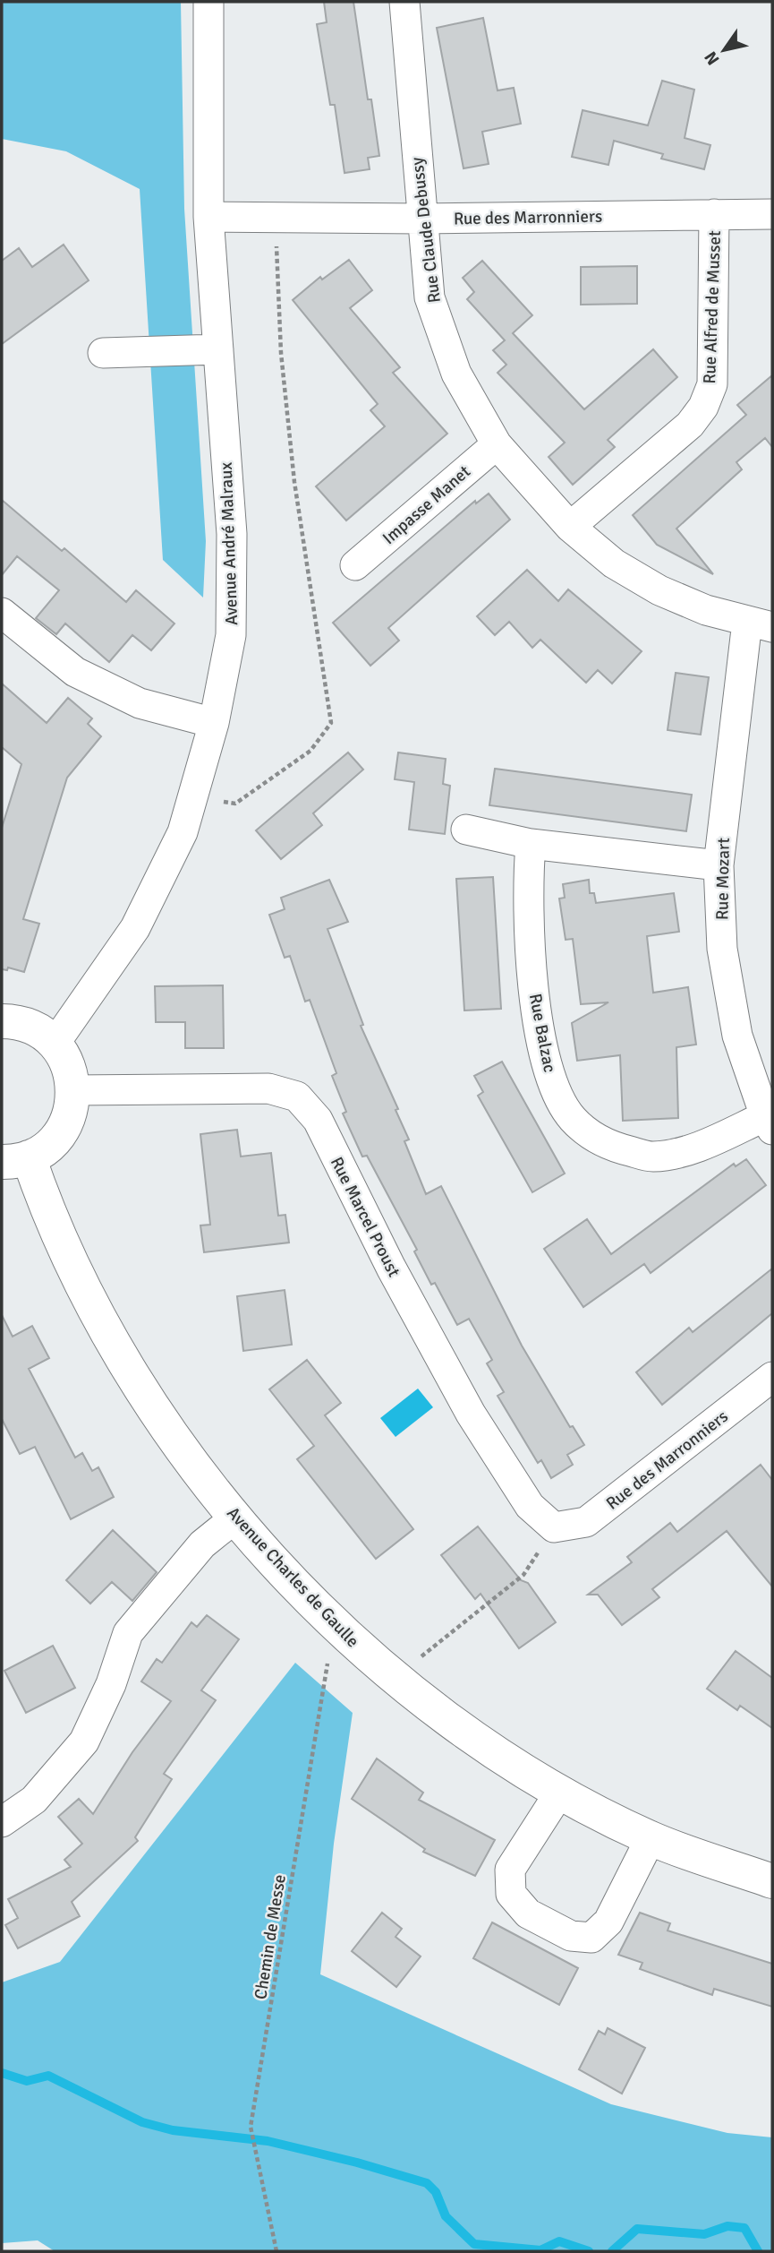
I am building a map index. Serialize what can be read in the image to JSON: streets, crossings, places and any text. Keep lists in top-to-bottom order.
{
  "streets": {
    "street": [
      "Rue des Marronniers",
      "Rue Claude Debussy",
      "Rue Alfred de Musset",
      "Impasse Manet",
      "Avenue André Malraux",
      "Rue Mozart",
      "Rue Balzac",
      "Rue Marcel Proust",
      "Avenue Charles de Gaulle"
    ],
    "path": ["Chemin de Messe"]
  },
  "crossings": [
    ["Rue des Marronniers", "Rue Claude Debussy"],
    ["Rue des Marronniers", "Rue Alfred de Musset"],
    ["Rue des Marronniers", "Avenue André Malraux"],
    ["Rue des Marronniers", "Rue Marcel Proust"],
    ["Rue Claude Debussy", "Rue Alfred de Musset"],
    ["Rue Claude Debussy", "Impasse Manet"],
    ["Rue Claude Debussy", "Rue Mozart"],
    ["Rue Mozart", "Rue Balzac"],
    ["Avenue Charles de Gaulle", "Chemin de Messe"]
  ],
  "north": "bottom left"
}
